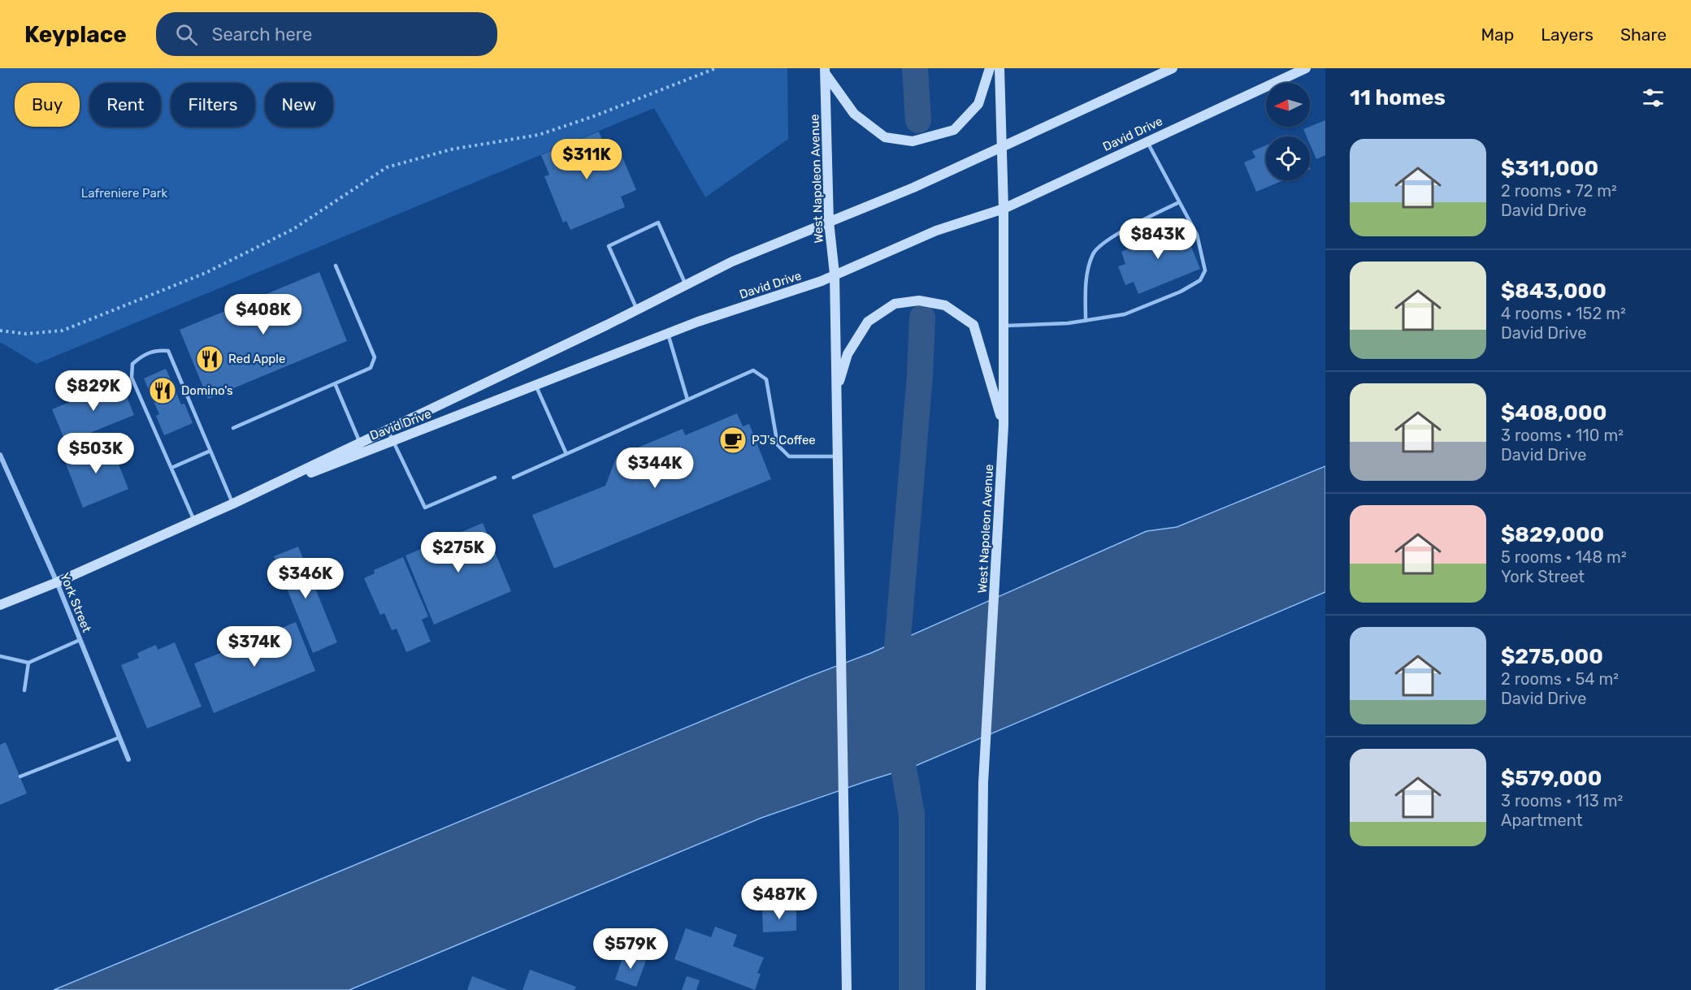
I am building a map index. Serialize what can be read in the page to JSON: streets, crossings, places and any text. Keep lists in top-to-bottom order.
{
  "streets": {
    "main road": ["David Drive", "West Napoleon Avenue"],
    "street": ["York Street"]
  },
  "crossings": [
    ["David Drive", "West Napoleon Avenue"],
    ["David Drive", "York Street"]
  ],
  "parks": ["Lafreniere Park"],
  "places": {
    "restaurant": ["Red Apple", "Domino's"],
    "cafe": ["PJ's Coffee"]
  },
  "north": "left",
  "page": {
    "header": "Keyplace",
    "search": "Search here",
    "nav": ["Map", "Layers", "Share"],
    "heading": "11 homes",
    "chip": [
      "Buy",
      "Rent",
      "Filters",
      "New"
    ],
    "list": [
      {
        "name": "$311,000",
        "note": "2 rooms · 72 m² · David Drive"
      },
      {
        "name": "$843,000",
        "note": "4 rooms · 152 m² · David Drive"
      },
      {
        "name": "$408,000",
        "note": "3 rooms · 110 m² · David Drive"
      },
      {
        "name": "$829,000",
        "note": "5 rooms · 148 m² · York Street"
      },
      {
        "name": "$275,000",
        "note": "2 rooms · 54 m² · David Drive"
      },
      {
        "name": "$579,000",
        "note": "3 rooms · 113 m² · Apartment"
      }
    ],
    "price": [
      "$311K",
      "$843K",
      "$408K",
      "$829K",
      "$503K",
      "$344K",
      "$275K",
      "$346K",
      "$374K",
      "$487K",
      "$579K"
    ]
  }
}
